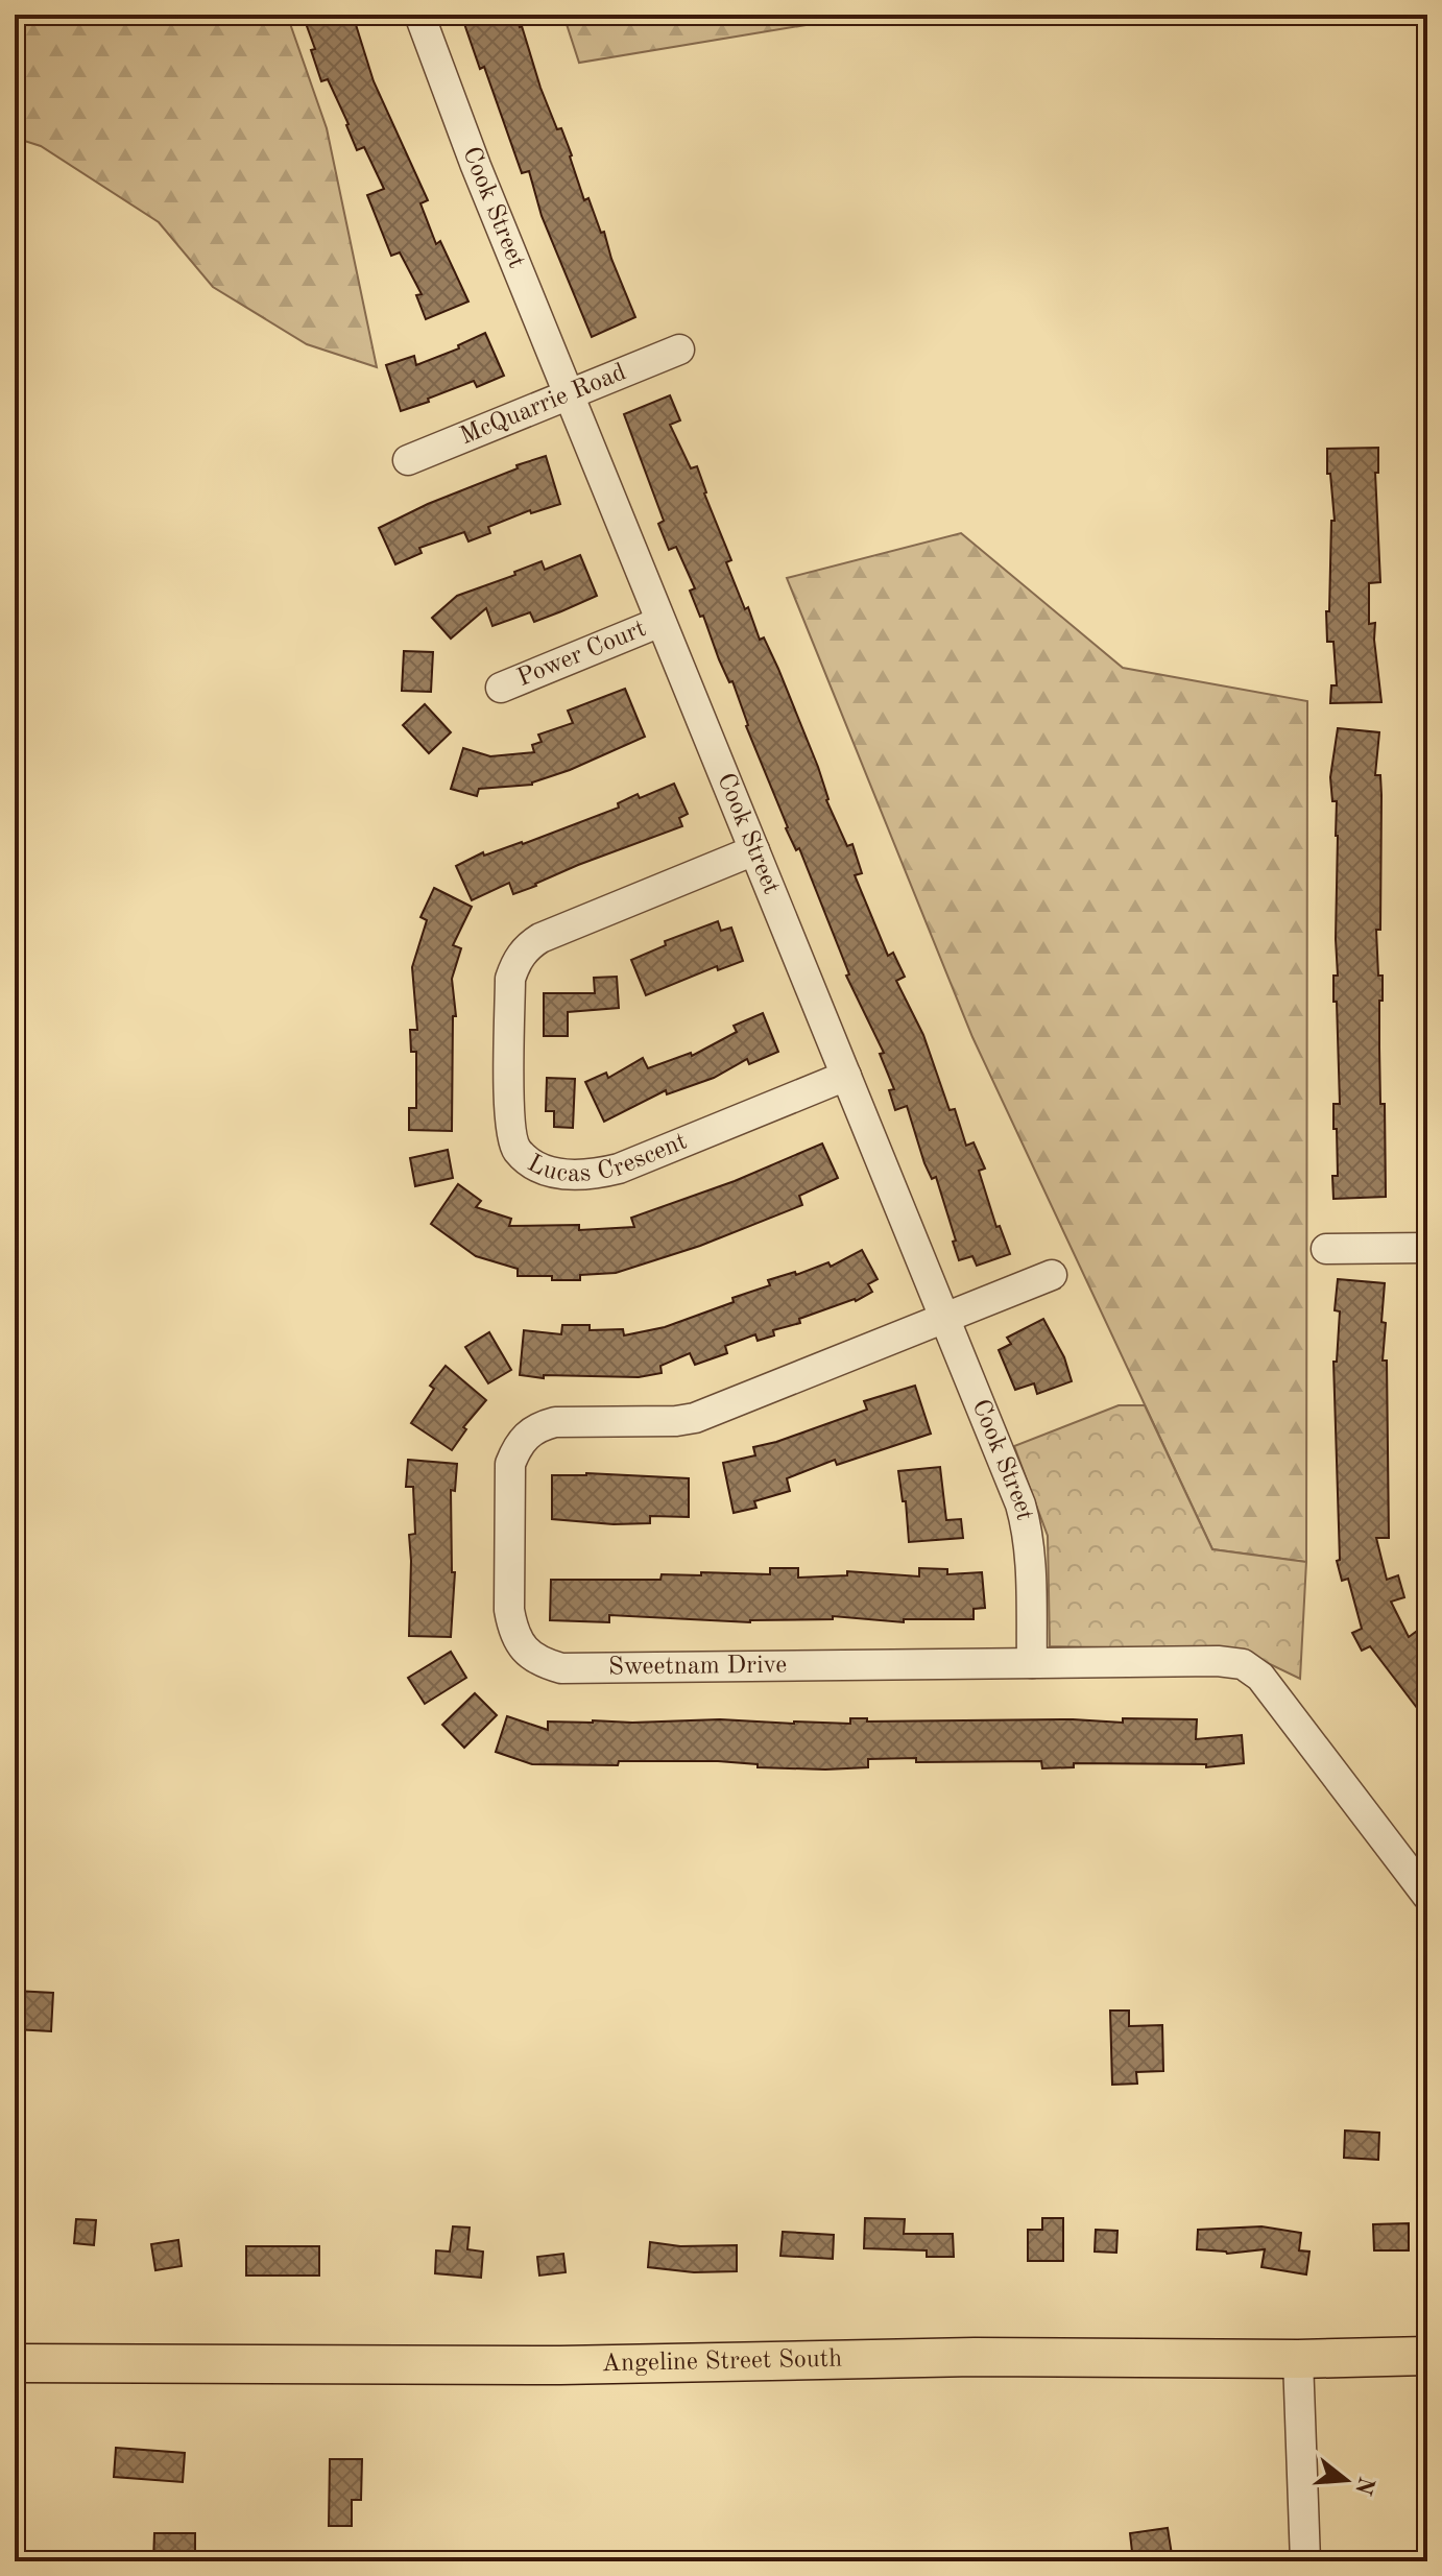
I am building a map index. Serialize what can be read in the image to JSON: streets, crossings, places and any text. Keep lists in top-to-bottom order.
{
  "streets": {
    "main road": ["Angeline Street South"],
    "street": [
      "Cook Street",
      "McQuarrie Road",
      "Power Court",
      "Lucas Crescent",
      "Sweetnam Drive"
    ]
  },
  "crossings": [
    ["Cook Street", "McQuarrie Road"],
    ["Cook Street", "Power Court"],
    ["Cook Street", "Lucas Crescent"],
    ["Cook Street", "Sweetnam Drive"]
  ],
  "north": "right"
}
